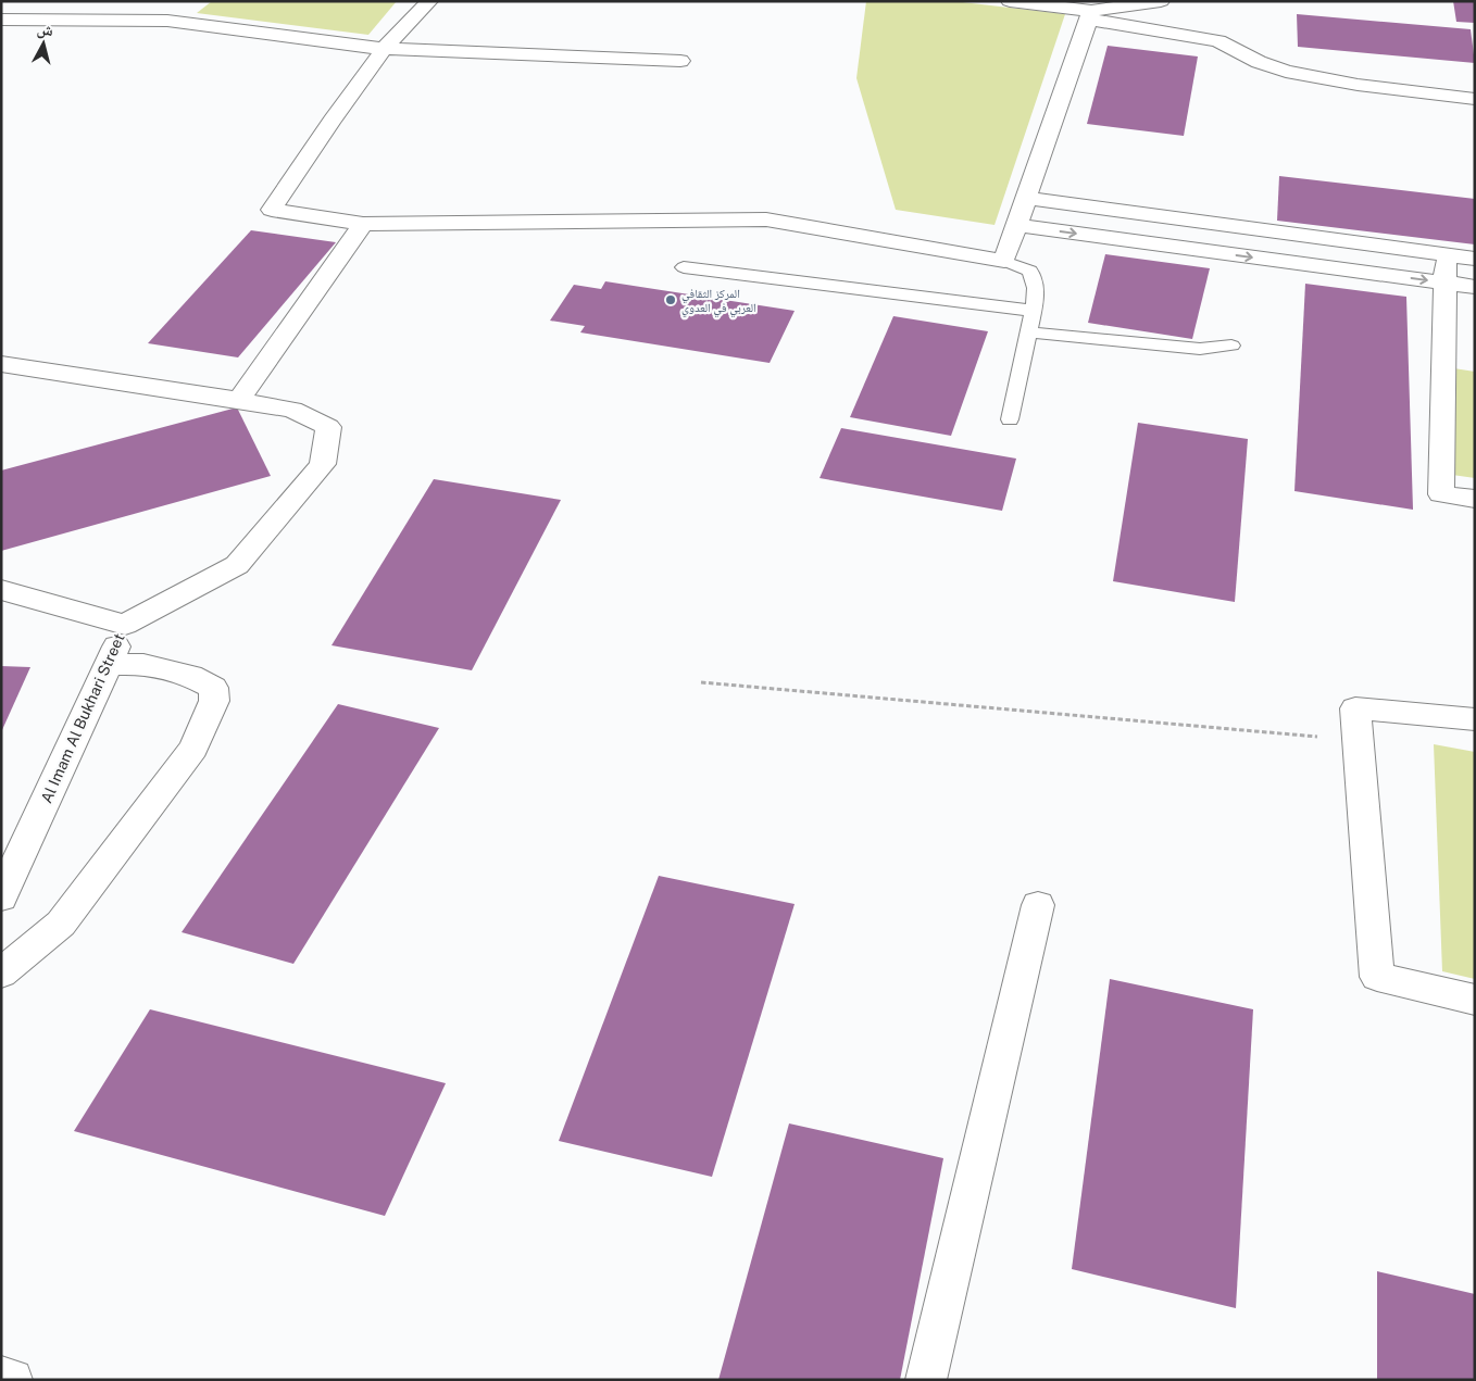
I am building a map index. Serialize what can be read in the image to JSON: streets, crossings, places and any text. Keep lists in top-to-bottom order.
{
  "streets": {
    "street": ["Al Imam Al Bukhari Street"]
  },
  "places": ["المركز الثقافي العربي في العدوي"],
  "north": "top"
}
